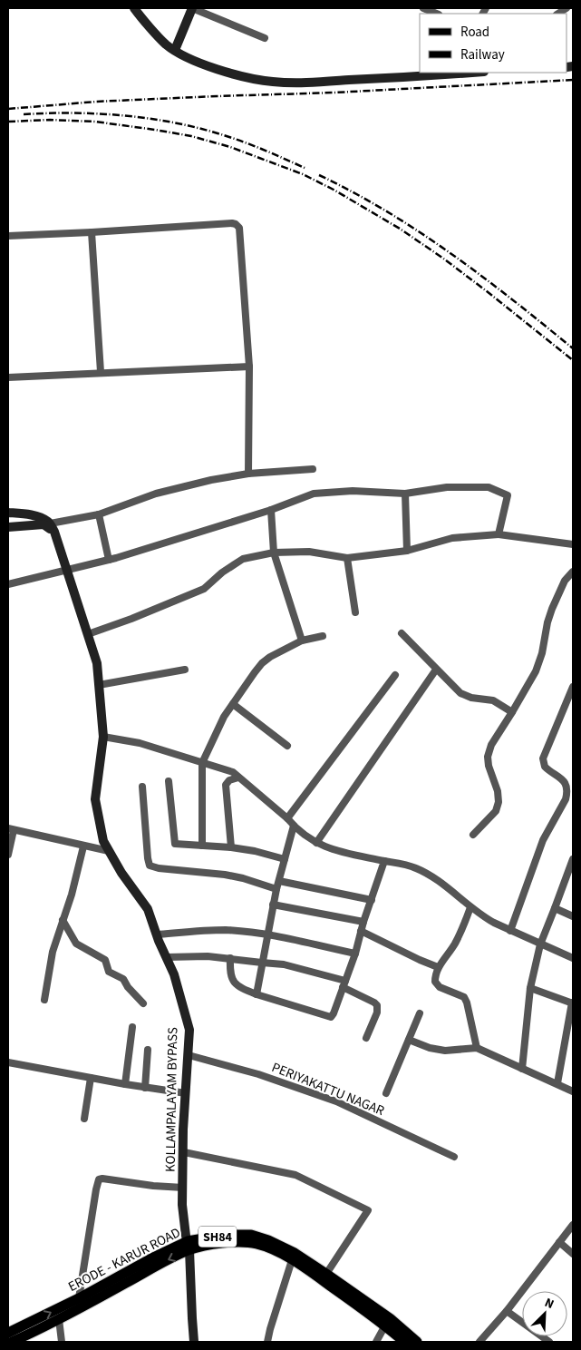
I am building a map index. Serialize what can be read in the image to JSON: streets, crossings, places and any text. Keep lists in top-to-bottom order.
{
  "streets": {
    "main road": ["SH84", "ERODE - KARUR ROAD"],
    "street": ["PERIYAKATTU NAGAR", "KOLLAMPALAYAM BYPASS"]
  },
  "crossings": [
    ["PERIYAKATTU NAGAR", "KOLLAMPALAYAM BYPASS"],
    ["KOLLAMPALAYAM BYPASS", "ERODE - KARUR ROAD"]
  ],
  "legend": ["Road", "Railway"],
  "north": "top right"
}
